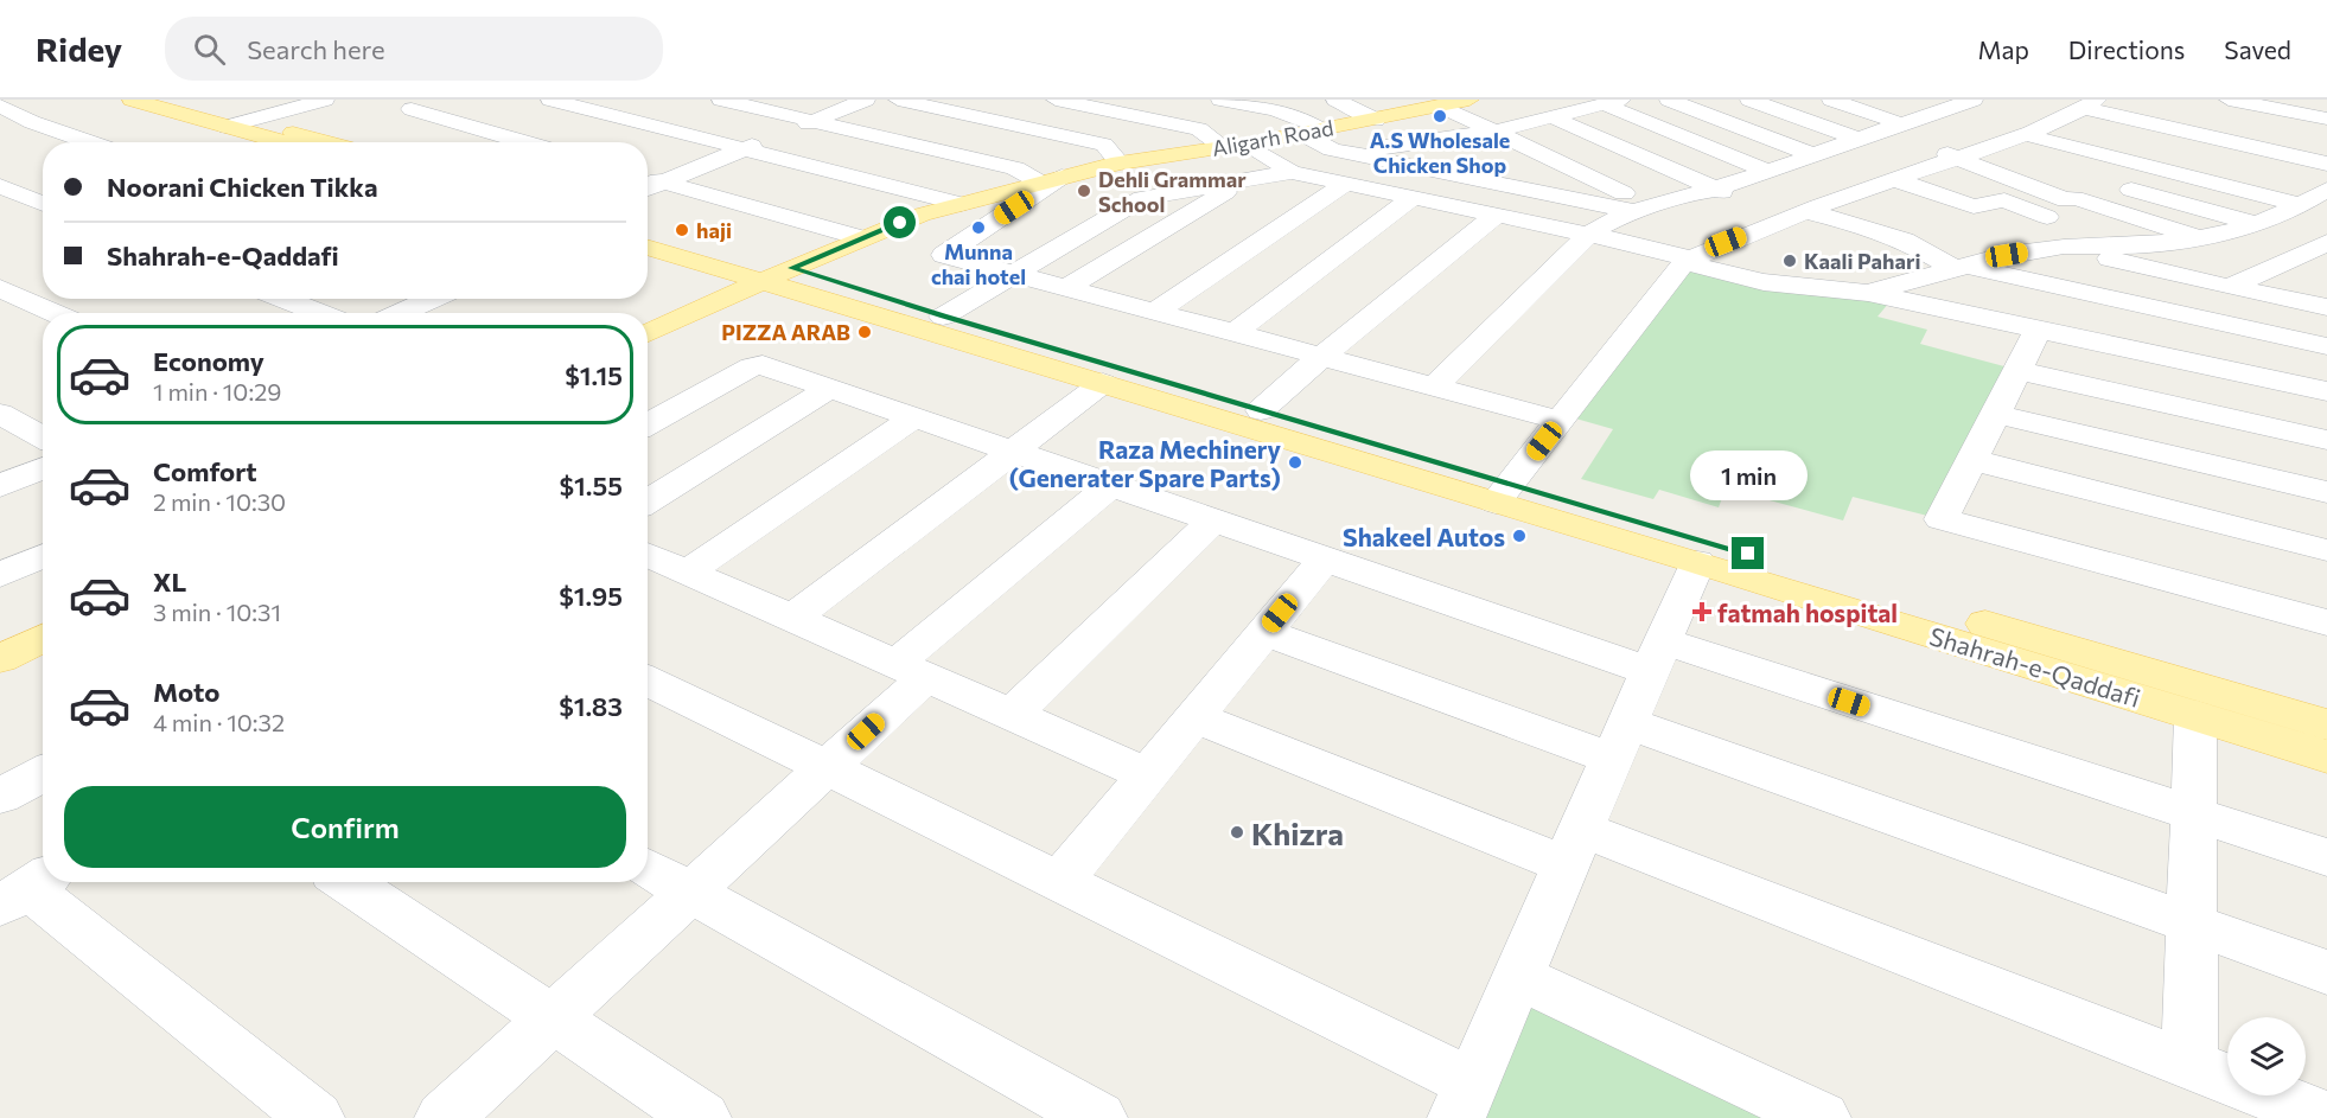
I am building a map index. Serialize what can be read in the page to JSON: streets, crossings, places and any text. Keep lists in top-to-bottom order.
{
  "streets": {
    "main road": ["Aligarh Road", "Shahrah-e-Qaddafi"]
  },
  "crossings": [
    ["Aligarh Road", "Shahrah-e-Qaddafi"]
  ],
  "places": {
    "other": [
      "A.S Wholesale Chicken Shop",
      "Dehli Grammar School",
      "Munna chai hotel",
      "haji",
      "Kaali Pahari",
      "PIZZA ARAB",
      "Raza Mechinery (Generater Spare Parts)",
      "Shakeel Autos",
      "Khizra"
    ],
    "health": ["fatmah hospital"]
  },
  "page": {
    "header": "Ridey",
    "search": "Search here",
    "nav": ["Map", "Directions", "Saved"],
    "banner": ["Noorani Chicken Tikka", "Shahrah-e-Qaddafi"],
    "list": [
      {
        "name": "Economy",
        "note": "1 min · 10:29",
        "value": "$1.15"
      },
      {
        "name": "Comfort",
        "note": "2 min · 10:30",
        "value": "$1.55"
      },
      {
        "name": "XL",
        "note": "3 min · 10:31",
        "value": "$1.95"
      },
      {
        "name": "Moto",
        "note": "4 min · 10:32",
        "value": "$1.83"
      }
    ],
    "bubble": "1 min",
    "buttons": "Confirm"
  }
}
